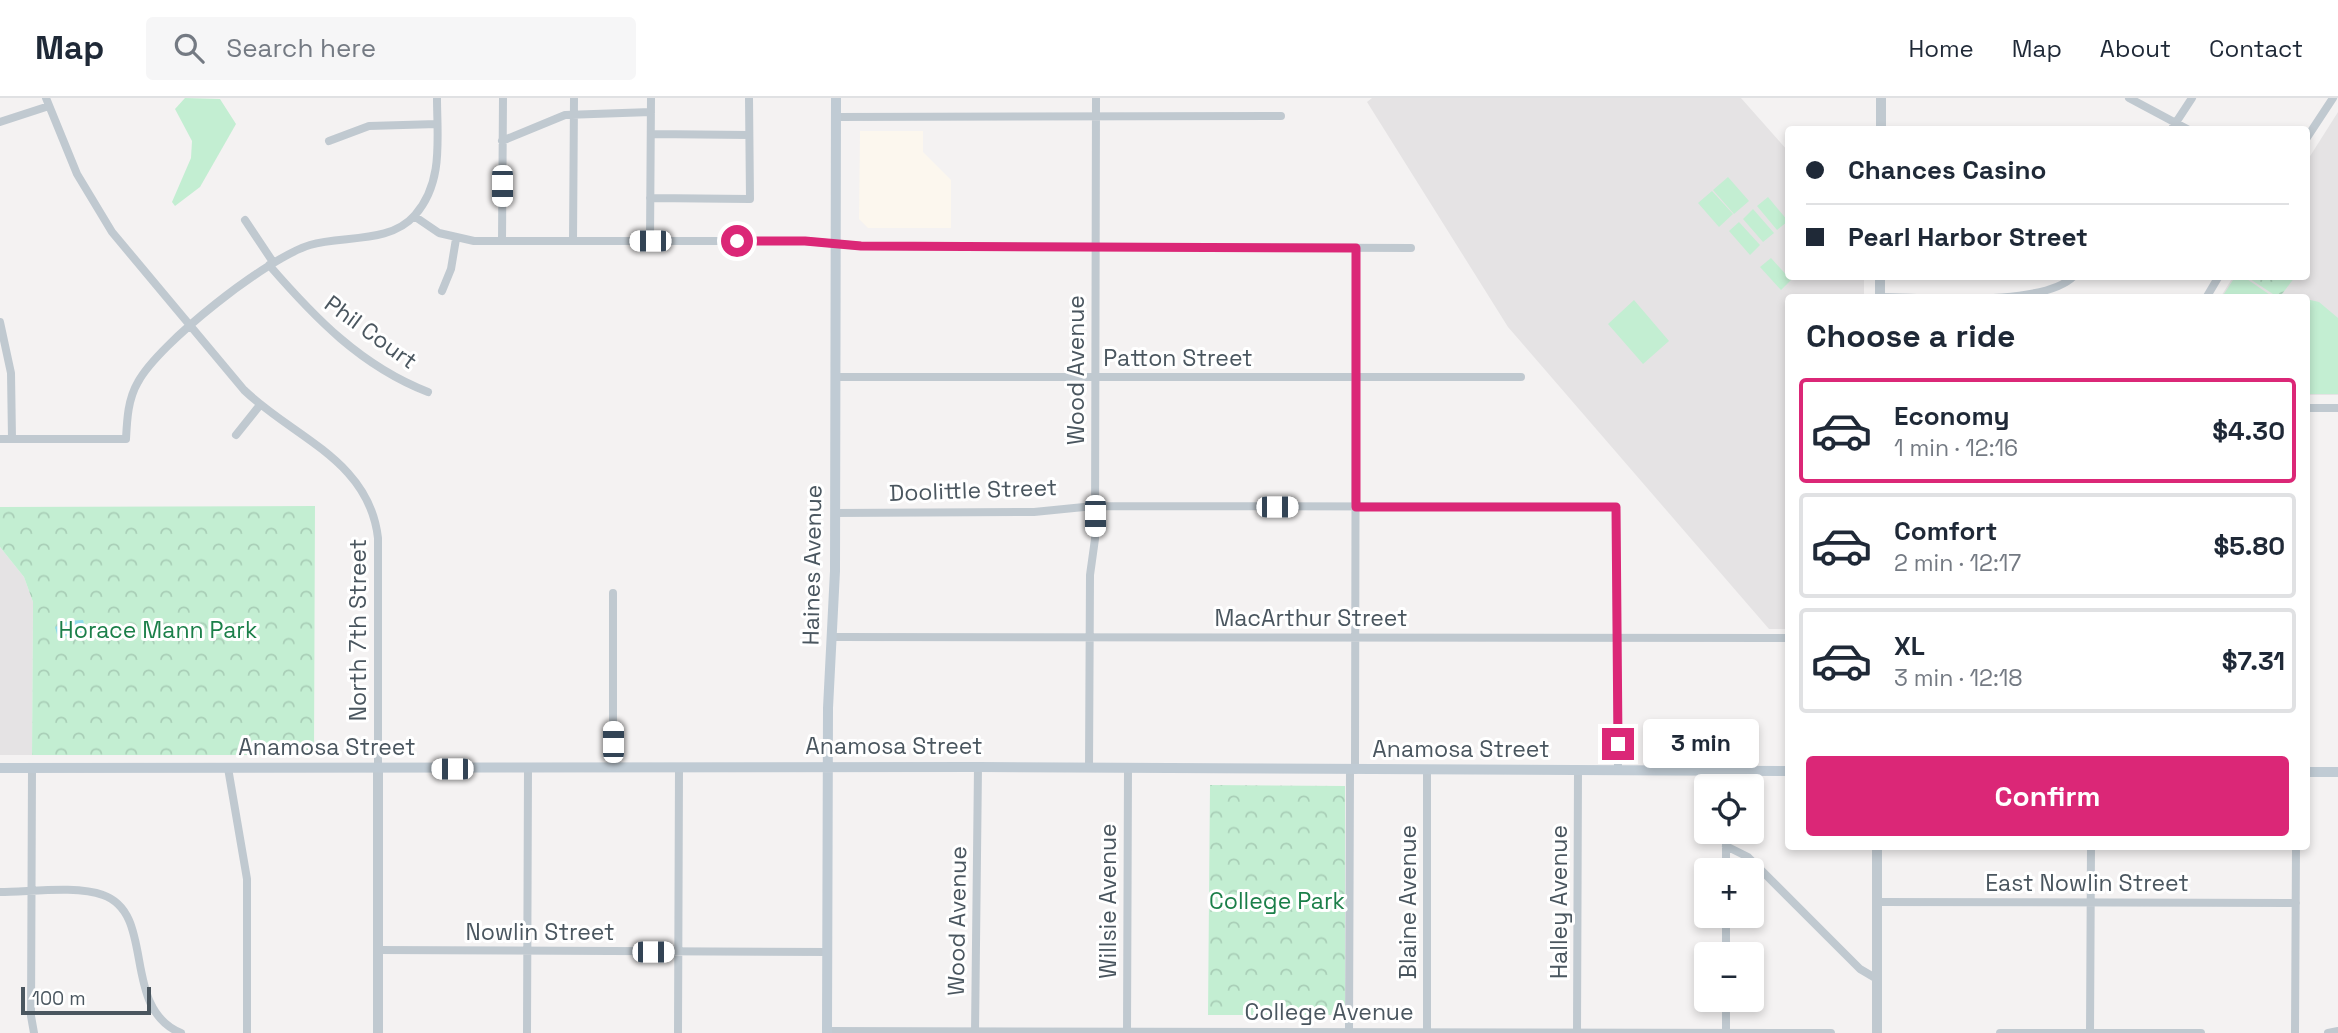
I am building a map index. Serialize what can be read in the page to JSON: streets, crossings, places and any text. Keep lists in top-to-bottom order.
{
  "streets": {
    "main road": ["Haines Avenue", "Anamosa Street"],
    "street": [
      "Phil Court",
      "Patton Street",
      "Wood Avenue",
      "Doolittle Street",
      "MacArthur Street",
      "North 7th Street",
      "East Nowlin Street",
      "Willsie Avenue",
      "Blaine Avenue",
      "Halley Avenue",
      "Nowlin Street",
      "College Avenue"
    ]
  },
  "crossings": [
    ["Patton Street", "Wood Avenue"],
    ["Patton Street", "Haines Avenue"],
    ["Wood Avenue", "Doolittle Street"],
    ["Wood Avenue", "MacArthur Street"],
    ["Wood Avenue", "Anamosa Street"],
    ["Wood Avenue", "College Avenue"],
    ["Doolittle Street", "Haines Avenue"],
    ["Doolittle Street", "MacArthur Street"],
    ["Haines Avenue", "MacArthur Street"],
    ["Haines Avenue", "Anamosa Street"],
    ["Haines Avenue", "Nowlin Street"],
    ["Haines Avenue", "College Avenue"],
    ["North 7th Street", "Anamosa Street"],
    ["North 7th Street", "Nowlin Street"],
    ["Anamosa Street", "Willsie Avenue"],
    ["Anamosa Street", "Blaine Avenue"],
    ["Anamosa Street", "Halley Avenue"],
    ["Willsie Avenue", "College Avenue"],
    ["Blaine Avenue", "College Avenue"],
    ["Halley Avenue", "College Avenue"]
  ],
  "parks": ["Horace Mann Park", "College Park"],
  "scale_bar": "100 m",
  "page": {
    "header": "Map",
    "search": "Search here",
    "nav": [
      "Home",
      "Map",
      "About",
      "Contact"
    ],
    "banner": ["Chances Casino", "Pearl Harbor Street"],
    "heading": "Choose a ride",
    "list": [
      {
        "name": "Economy",
        "note": "1 min · 12:16",
        "value": "$4.30"
      },
      {
        "name": "Comfort",
        "note": "2 min · 12:17",
        "value": "$5.80"
      },
      {
        "name": "XL",
        "note": "3 min · 12:18",
        "value": "$7.31"
      }
    ],
    "bubble": "3 min",
    "buttons": "Confirm",
    "map_buttons": ["+", "−"],
    "scale": "100 m"
  }
}
